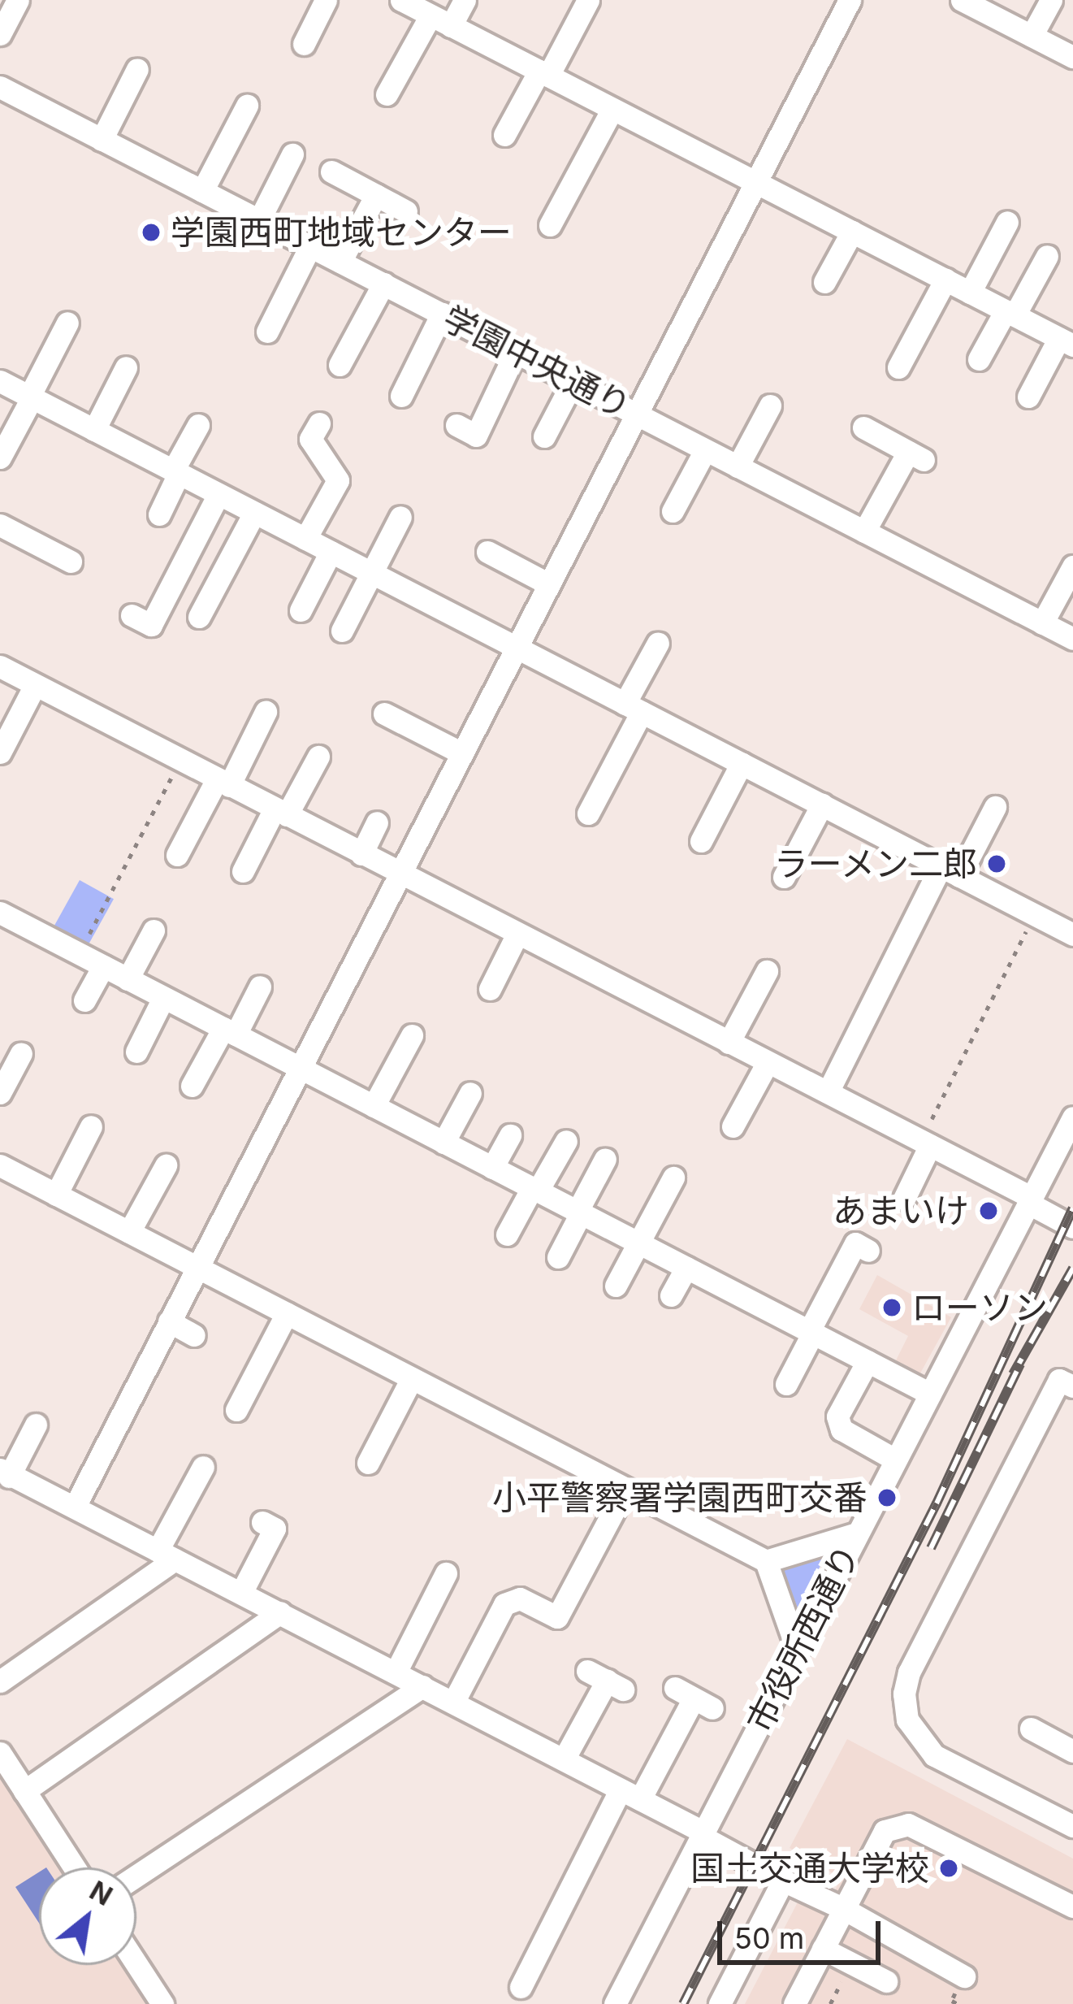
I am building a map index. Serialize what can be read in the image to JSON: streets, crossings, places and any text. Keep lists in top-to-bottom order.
{
  "streets": {
    "street": ["学園中央通り", "市役所西通り"]
  },
  "places": [
    "学園西町地域センター",
    "ラーメン二郎",
    "あまいけ",
    "ローソン",
    "小平警察署学園西町交番",
    "国土交通大学校"
  ],
  "scale_bar": "50 m",
  "north": "top right"
}
